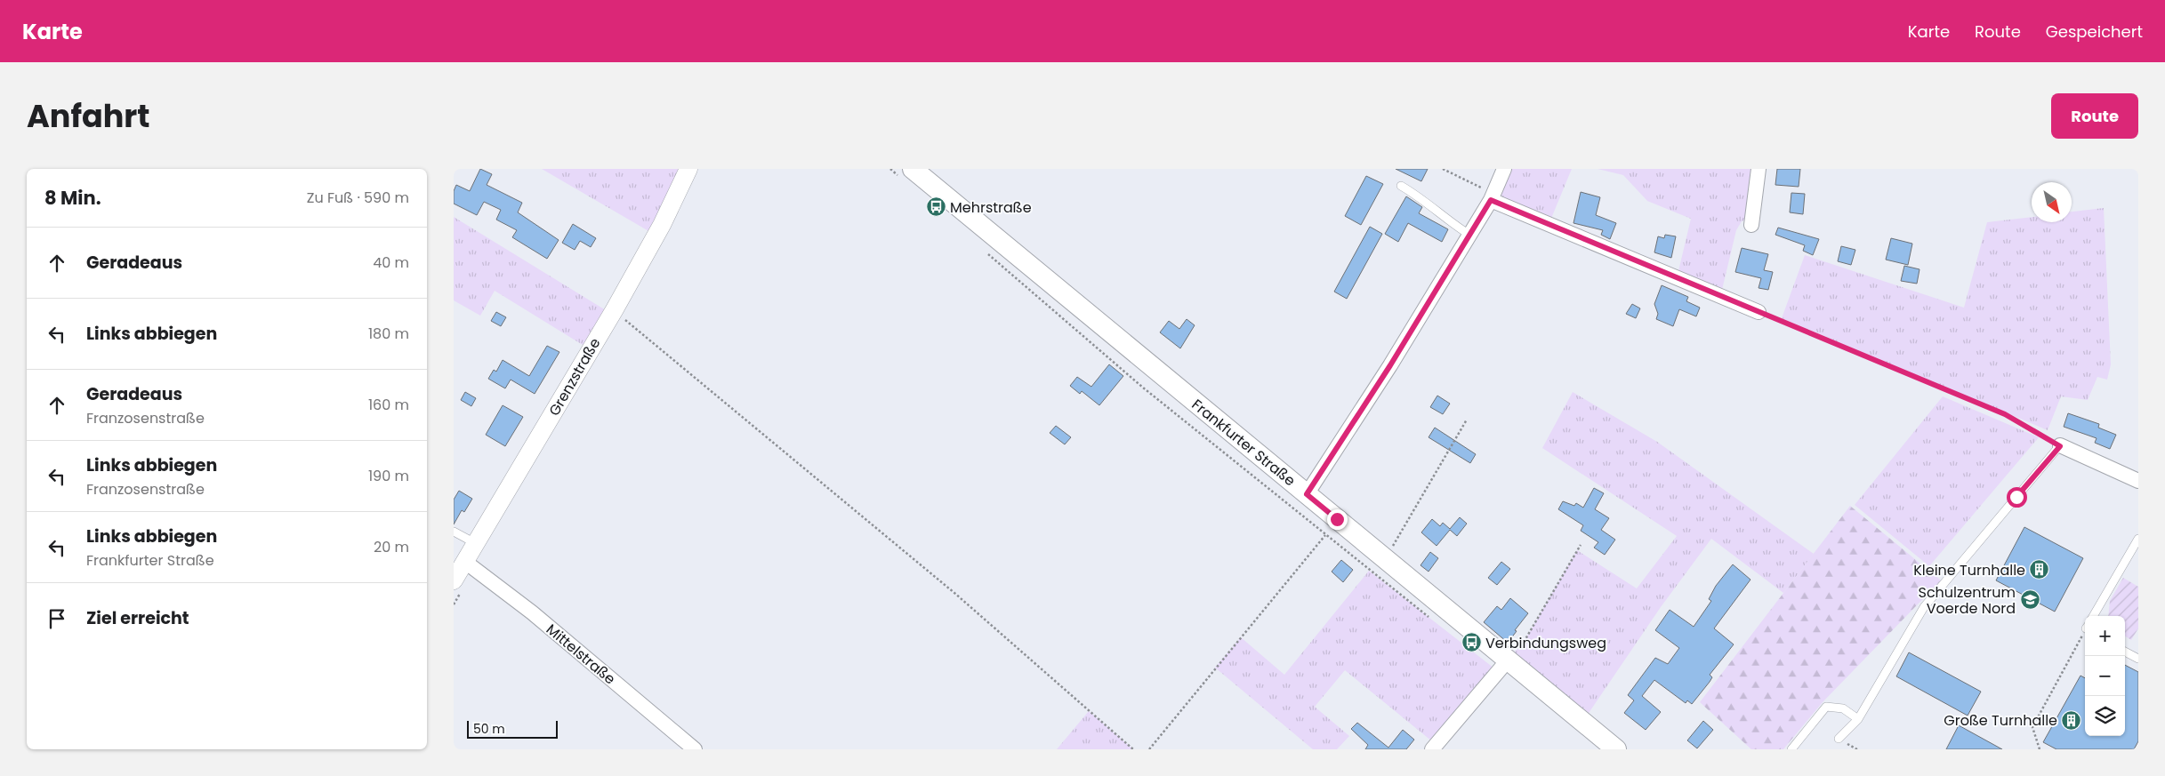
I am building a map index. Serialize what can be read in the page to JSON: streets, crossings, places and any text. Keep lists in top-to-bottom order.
{
  "streets": {
    "main road": ["Frankfurter Straße"],
    "street": ["Grenzstraße", "Mittelstraße"]
  },
  "crossings": [
    ["Grenzstraße", "Mittelstraße"]
  ],
  "places": {
    "bus stop": ["Mehrstraße", "Verbindungsweg"],
    "building": ["Kleine Turnhalle", "Große Turnhalle"],
    "school or university": ["Schulzentrum Voerde Nord"]
  },
  "scale_bar": "50 m",
  "north": "bottom right",
  "page": {
    "header": "Karte",
    "nav": ["Karte", "Route", "Gespeichert"],
    "title": "Anfahrt",
    "buttons": "Route",
    "heading": ["8 Min.", "Zu Fuß · 590 m"],
    "list": [
      ["Geradeaus", "40 m"],
      ["Links abbiegen", "180 m"],
      ["Geradeaus", "Franzosenstraße", "160 m"],
      ["Links abbiegen", "Franzosenstraße", "190 m"],
      ["Links abbiegen", "Frankfurter Straße", "20 m"],
      "Ziel erreicht"
    ],
    "map_buttons": ["+", "−"],
    "scale": "50 m"
  }
}
